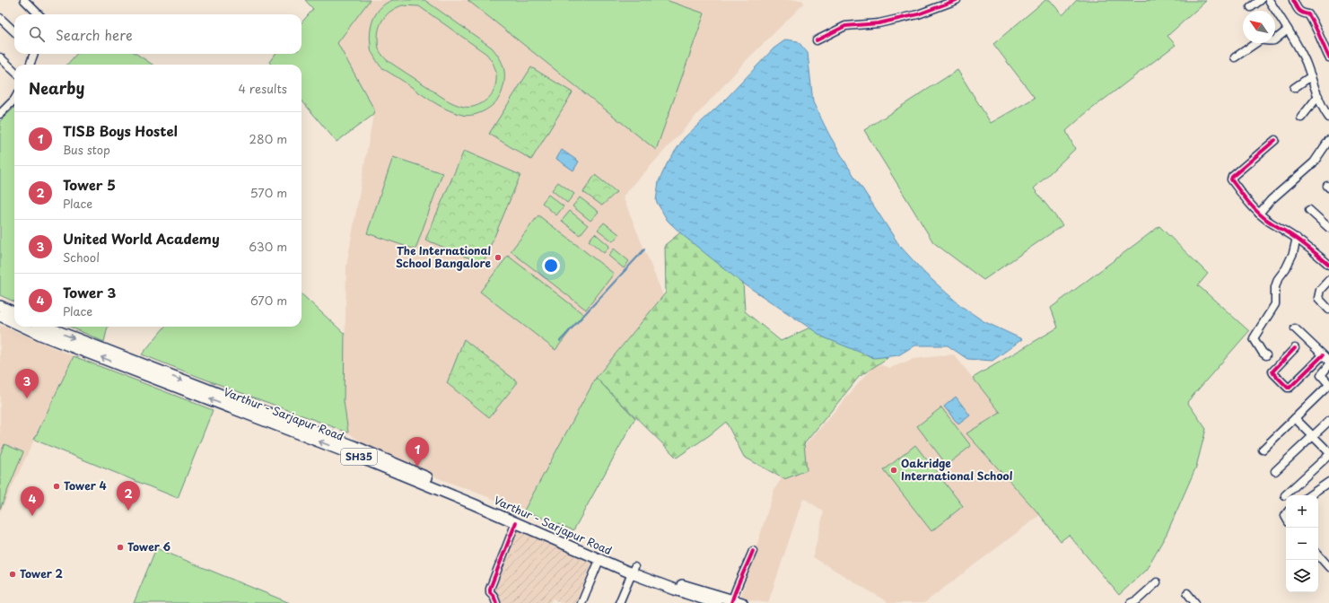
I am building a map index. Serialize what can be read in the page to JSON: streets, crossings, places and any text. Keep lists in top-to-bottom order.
{
  "streets": {
    "main road": ["Varthur - Sarjapur Road", "SH35"]
  },
  "places": [
    "The International School Bangalore",
    "Oakridge International School",
    "Tower 4",
    "Tower 6",
    "Tower 2"
  ],
  "north": "top left",
  "page": {
    "search": "Search here",
    "heading": ["Nearby", "4 results"],
    "list": [
      {
        "mark": "1",
        "name": "TISB Boys Hostel",
        "note": "Bus stop",
        "value": "280 m"
      },
      {
        "mark": "2",
        "name": "Tower 5",
        "note": "Place",
        "value": "570 m"
      },
      {
        "mark": "3",
        "name": "United World Academy",
        "note": "School",
        "value": "630 m"
      },
      {
        "mark": "4",
        "name": "Tower 3",
        "note": "Place",
        "value": "670 m"
      }
    ],
    "pins": [
      "3",
      "1",
      "2",
      "4"
    ],
    "map_buttons": ["+", "−"]
  }
}
